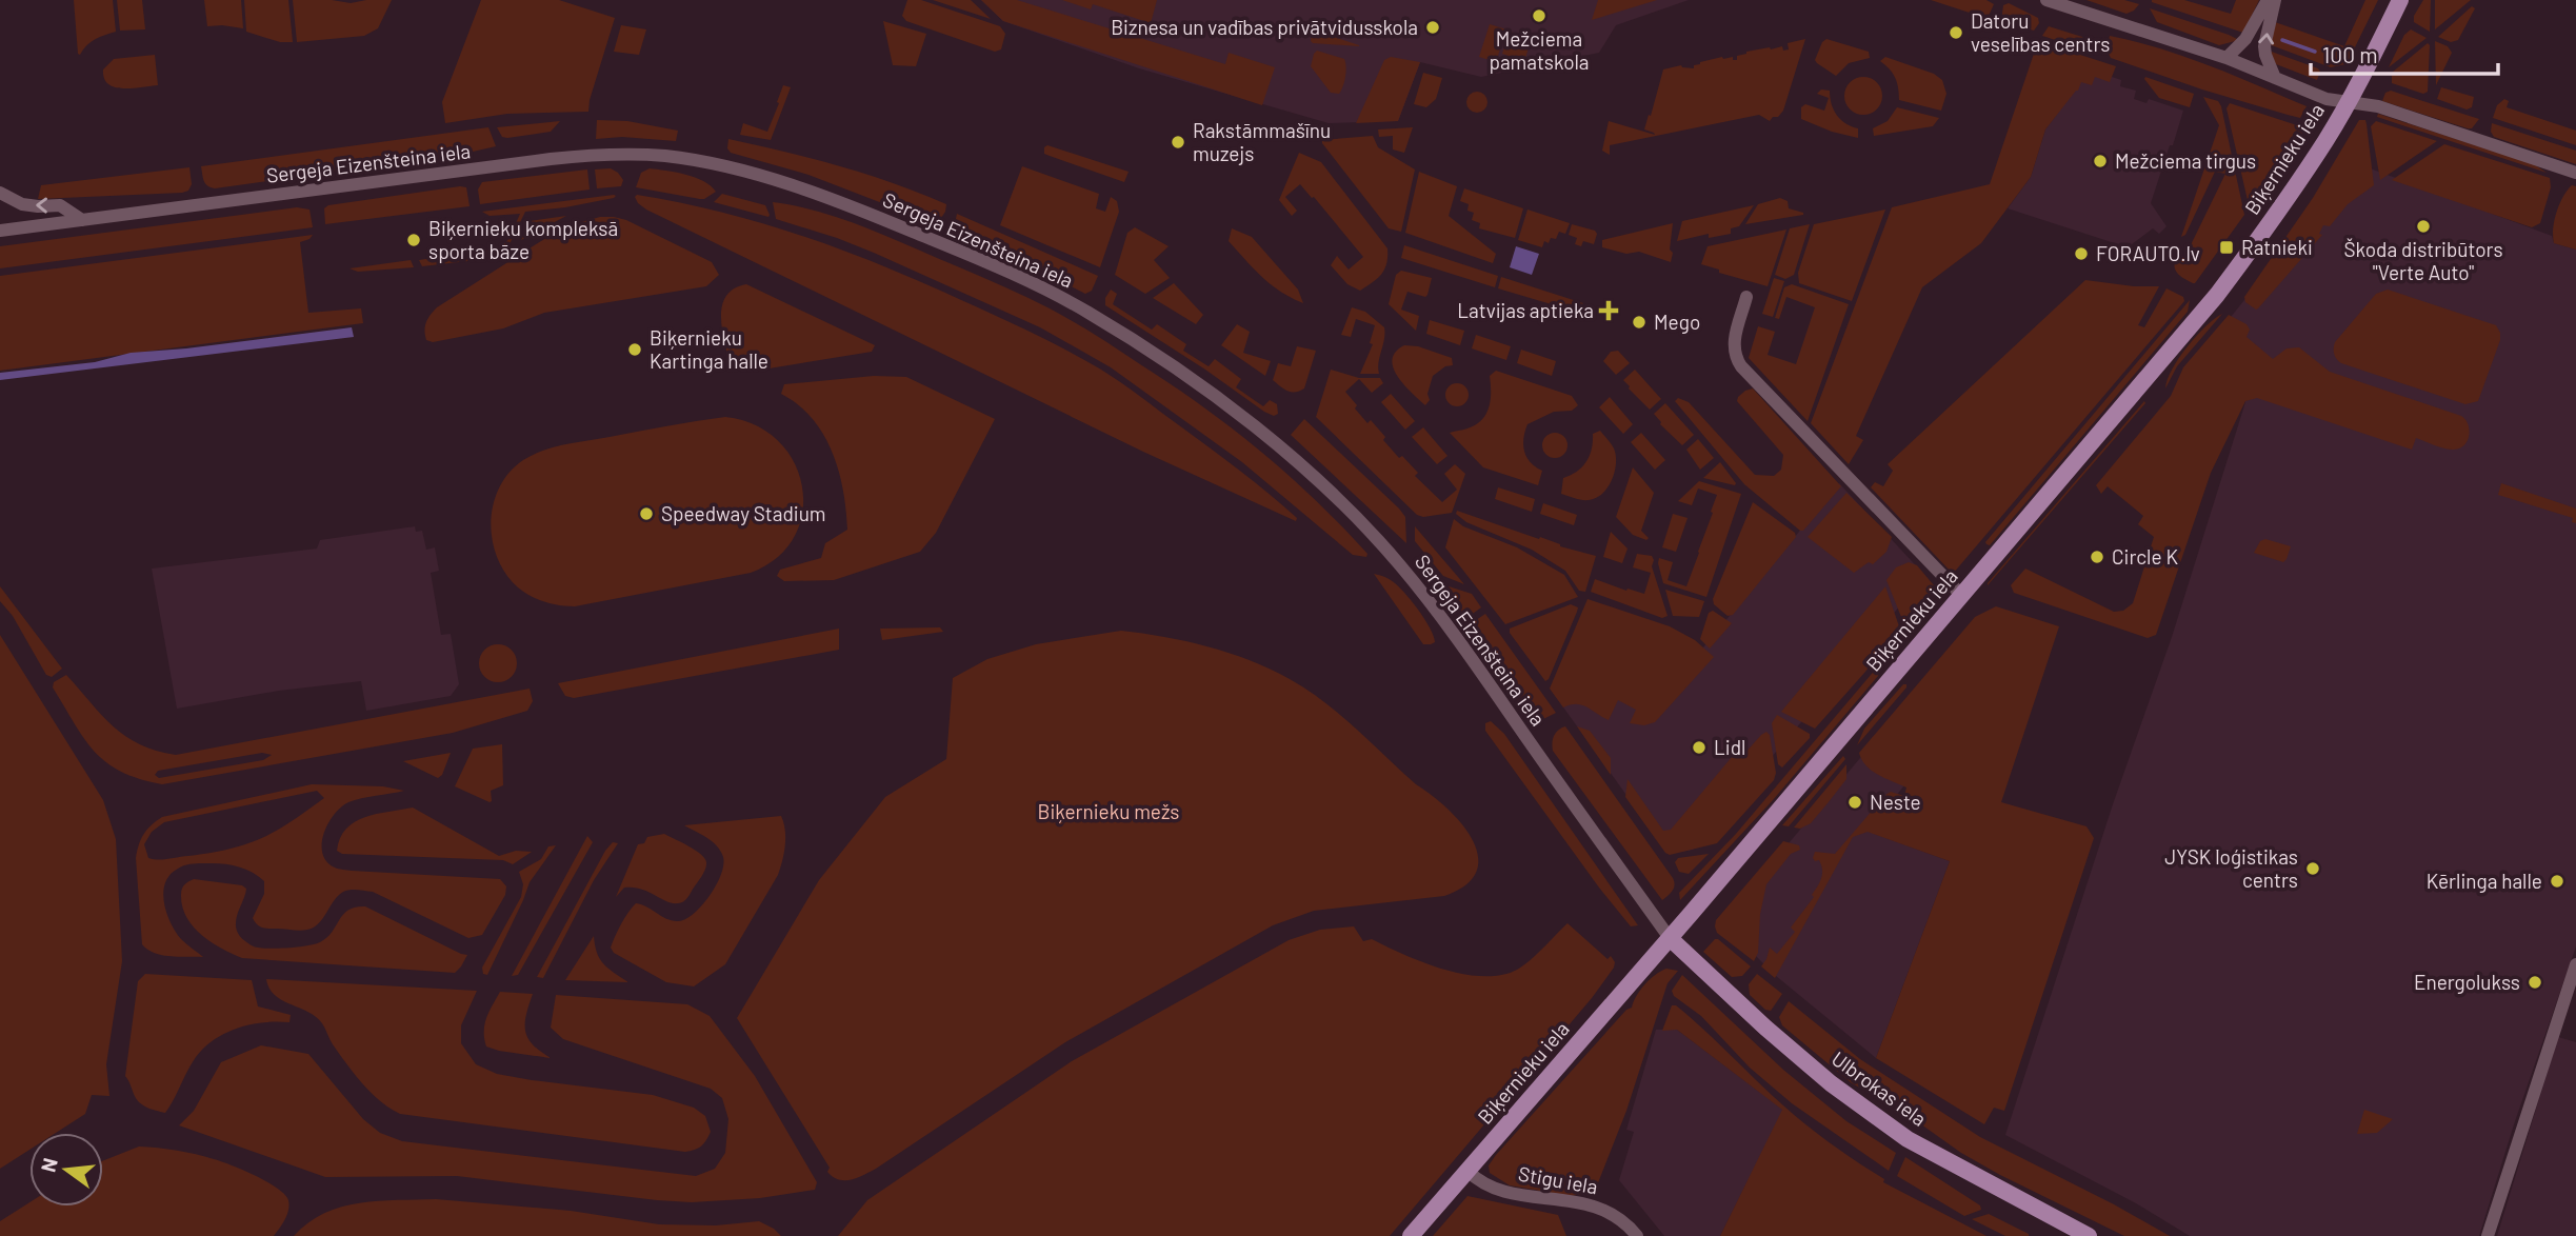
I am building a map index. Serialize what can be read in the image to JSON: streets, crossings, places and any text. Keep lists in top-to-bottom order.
{
  "streets": {
    "main road": ["Biķernieku iela", "Ulbrokas iela"],
    "street": ["Sergeja Eizenšteina iela", "Stigu iela"]
  },
  "crossings": [
    ["Biķernieku iela", "Sergeja Eizenšteina iela"],
    ["Biķernieku iela", "Ulbrokas iela"],
    ["Biķernieku iela", "Stigu iela"],
    ["Sergeja Eizenšteina iela", "Ulbrokas iela"]
  ],
  "parks": ["Biķernieku mežs"],
  "places": {
    "other": [
      "Mežciema pamatskola",
      "Biznesa un vadības privātvidusskola",
      "Datoru veselības centrs",
      "Rakstāmmašīnu muzejs",
      "Mežciema tirgus",
      "Škoda distribūtors \"Verte Auto\"",
      "Biķernieku kompleksā sporta bāze",
      "FORAUTO.lv",
      "Mego",
      "Biķernieku Kartinga halle",
      "Speedway Stadium",
      "Circle K",
      "Lidl",
      "Neste",
      "JYSK loģistikas centrs",
      "Kērlinga halle",
      "Energolukss"
    ],
    "transit": ["Ratnieki"],
    "health": ["Latvijas aptieka"]
  },
  "scale_bar": "100 m",
  "north": "left"
}
